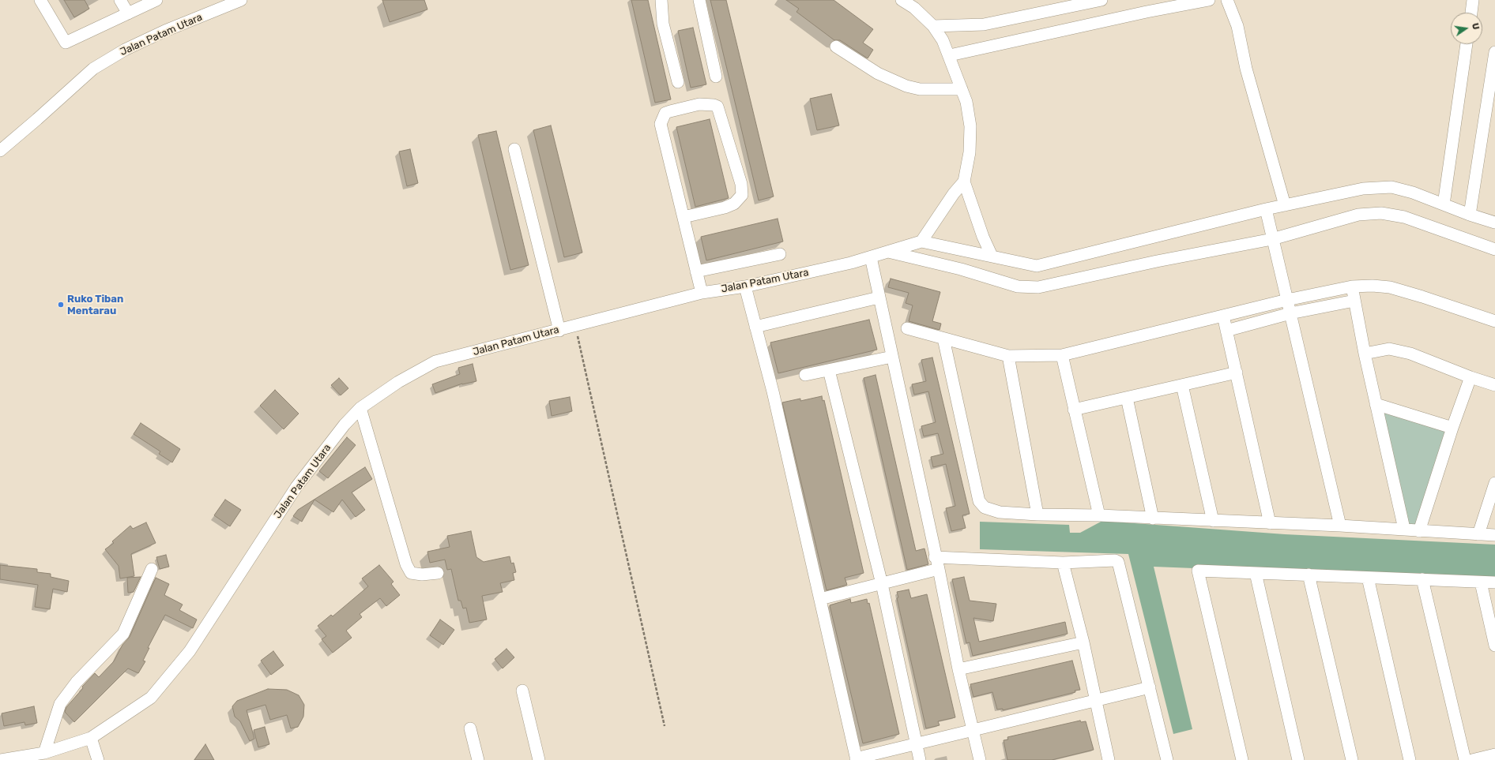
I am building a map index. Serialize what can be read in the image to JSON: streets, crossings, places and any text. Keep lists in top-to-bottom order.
{
  "streets": {
    "street": ["Jalan Patam Utara"]
  },
  "places": ["Ruko Tiban Mentarau"],
  "north": "right"
}
